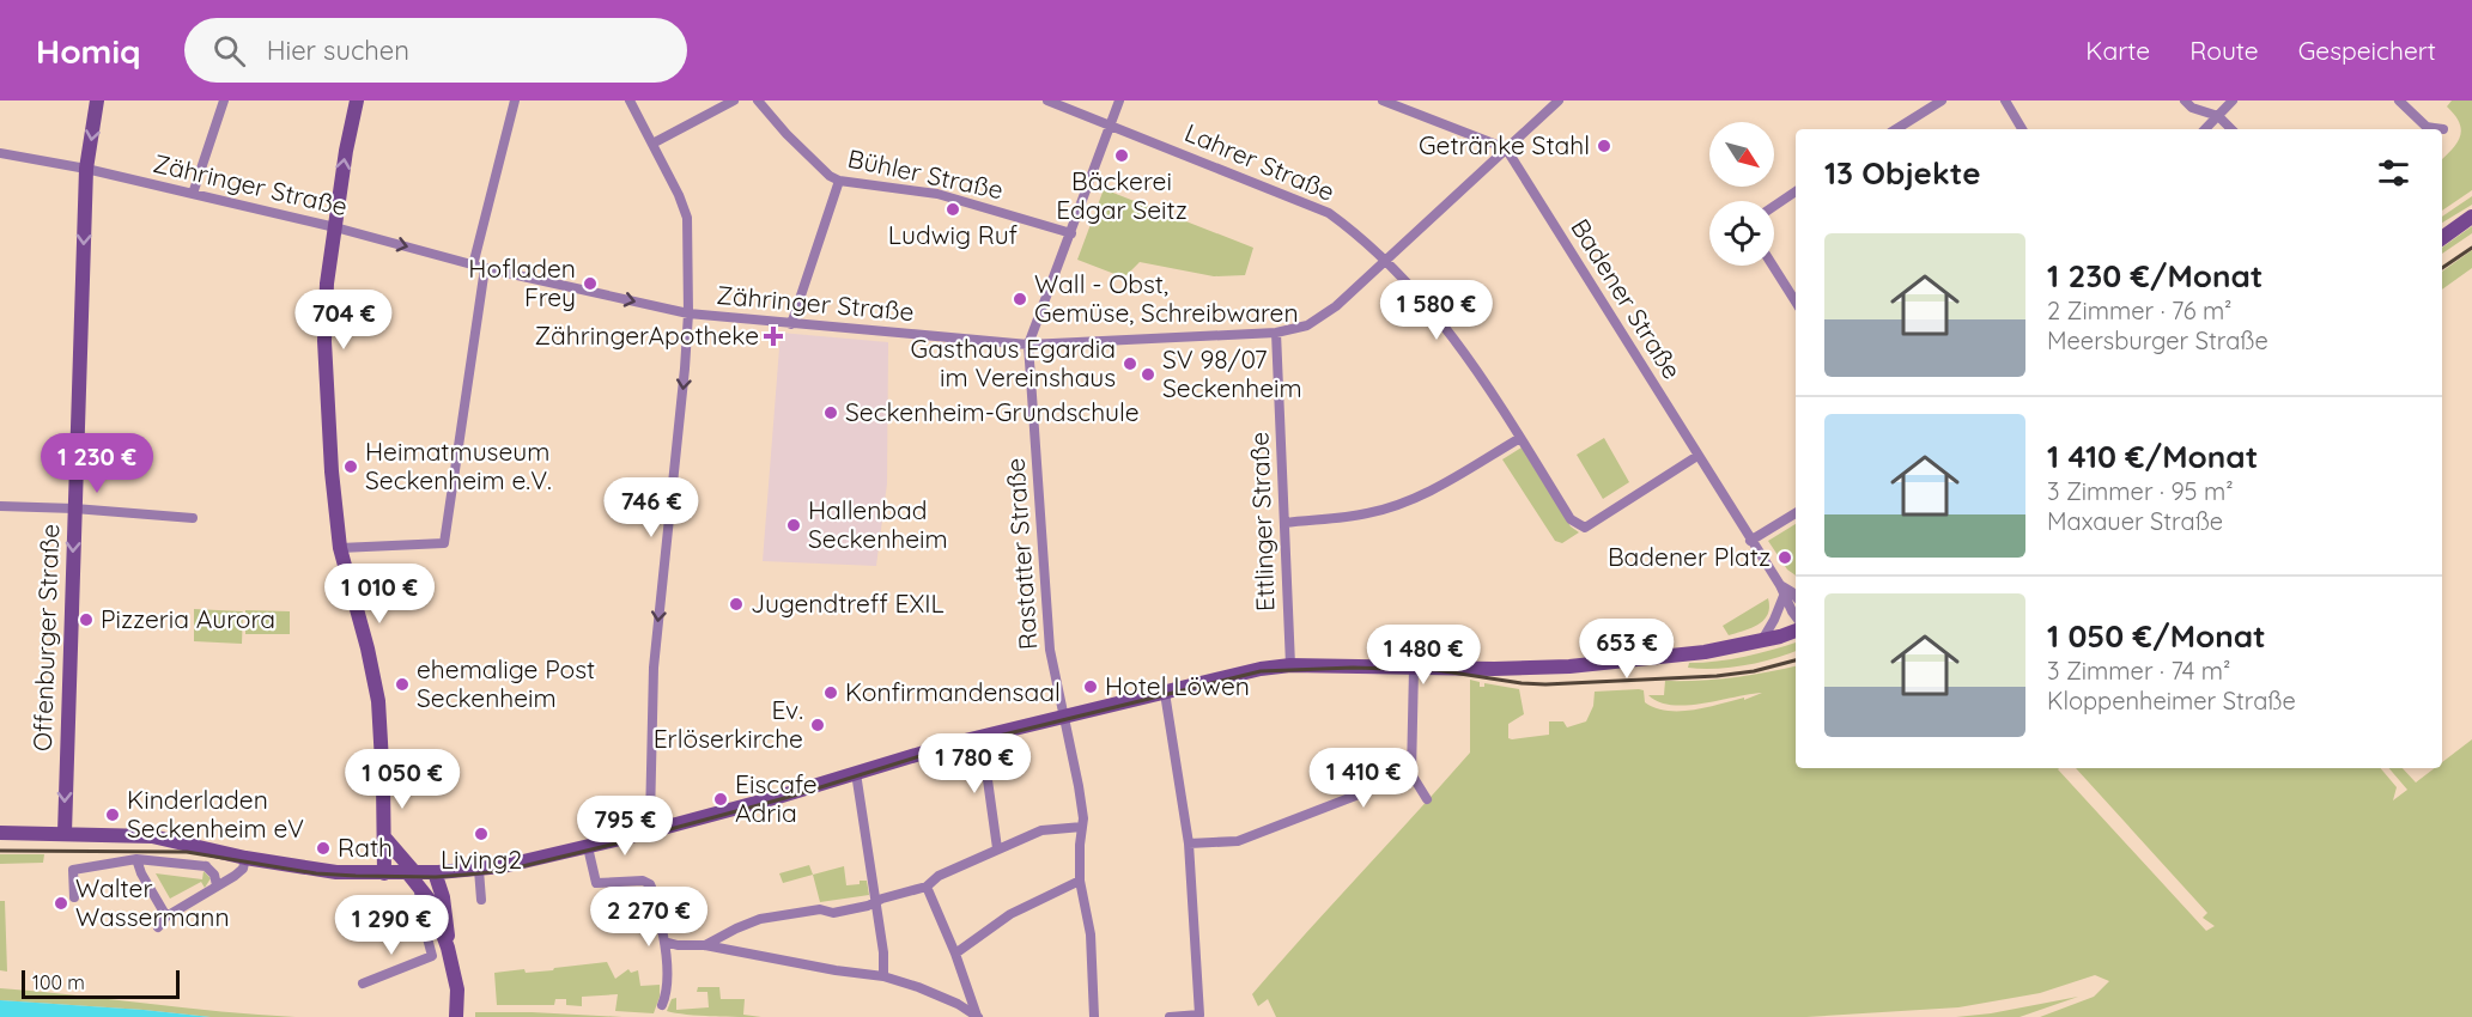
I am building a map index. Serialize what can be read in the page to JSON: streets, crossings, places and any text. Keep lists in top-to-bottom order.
{
  "streets": {
    "main road": ["Offenburger Straße"],
    "street": [
      "Lahrer Straße",
      "Bühler Straße",
      "Zähringer Straße",
      "Badener Straße",
      "Ettlinger Straße",
      "Rastatter Straße"
    ]
  },
  "crossings": [
    ["Lahrer Straße", "Zähringer Straße"],
    ["Lahrer Straße", "Badener Straße"],
    ["Lahrer Straße", "Rastatter Straße"],
    ["Bühler Straße", "Rastatter Straße"],
    ["Zähringer Straße", "Badener Straße"],
    ["Zähringer Straße", "Ettlinger Straße"],
    ["Zähringer Straße", "Rastatter Straße"],
    ["Zähringer Straße", "Offenburger Straße"]
  ],
  "one_way": ["Offenburger Straße"],
  "places": {
    "other": [
      "Getränke Stahl",
      "Bäckerei Edgar Seitz",
      "Ludwig Ruf",
      "Hofladen Frey",
      "Wall - Obst, Gemüse, Schreibwaren",
      "Gasthaus Egardia im Vereinshaus",
      "SV 98/07 Seckenheim",
      "Seckenheim-Grundschule",
      "Heimatmuseum Seckenheim e.V.",
      "Hallenbad Seckenheim",
      "Badener Platz",
      "Jugendtreff EXIL",
      "Pizzeria Aurora",
      "ehemalige Post Seckenheim",
      "Hotel Löwen",
      "Konfirmandensaal",
      "Ev. Erlöserkirche",
      "Eiscafe Adria",
      "Kinderladen Seckenheim eV",
      "Living2",
      "Rath",
      "Walter Wassermann"
    ],
    "health": ["ZähringerApotheke"]
  },
  "scale_bar": "100 m",
  "north": "bottom right",
  "page": {
    "header": "Homiq",
    "search": "Hier suchen",
    "nav": ["Karte", "Route", "Gespeichert"],
    "heading": "13 Objekte",
    "list": [
      {
        "name": "1 230 €/Monat",
        "note": "2 Zimmer · 76 m² · Meersburger Straße"
      },
      {
        "name": "1 410 €/Monat",
        "note": "3 Zimmer · 95 m² · Maxauer Straße"
      },
      {
        "name": "1 050 €/Monat",
        "note": "3 Zimmer · 74 m² · Kloppenheimer Straße"
      }
    ],
    "price": [
      "1 580 €",
      "704 €",
      "1 230 €",
      "746 €",
      "1 010 €",
      "653 €",
      "1 480 €",
      "1 780 €",
      "1 410 €",
      "1 050 €",
      "795 €",
      "2 270 €",
      "1 290 €"
    ],
    "scale": "100 m"
  }
}
